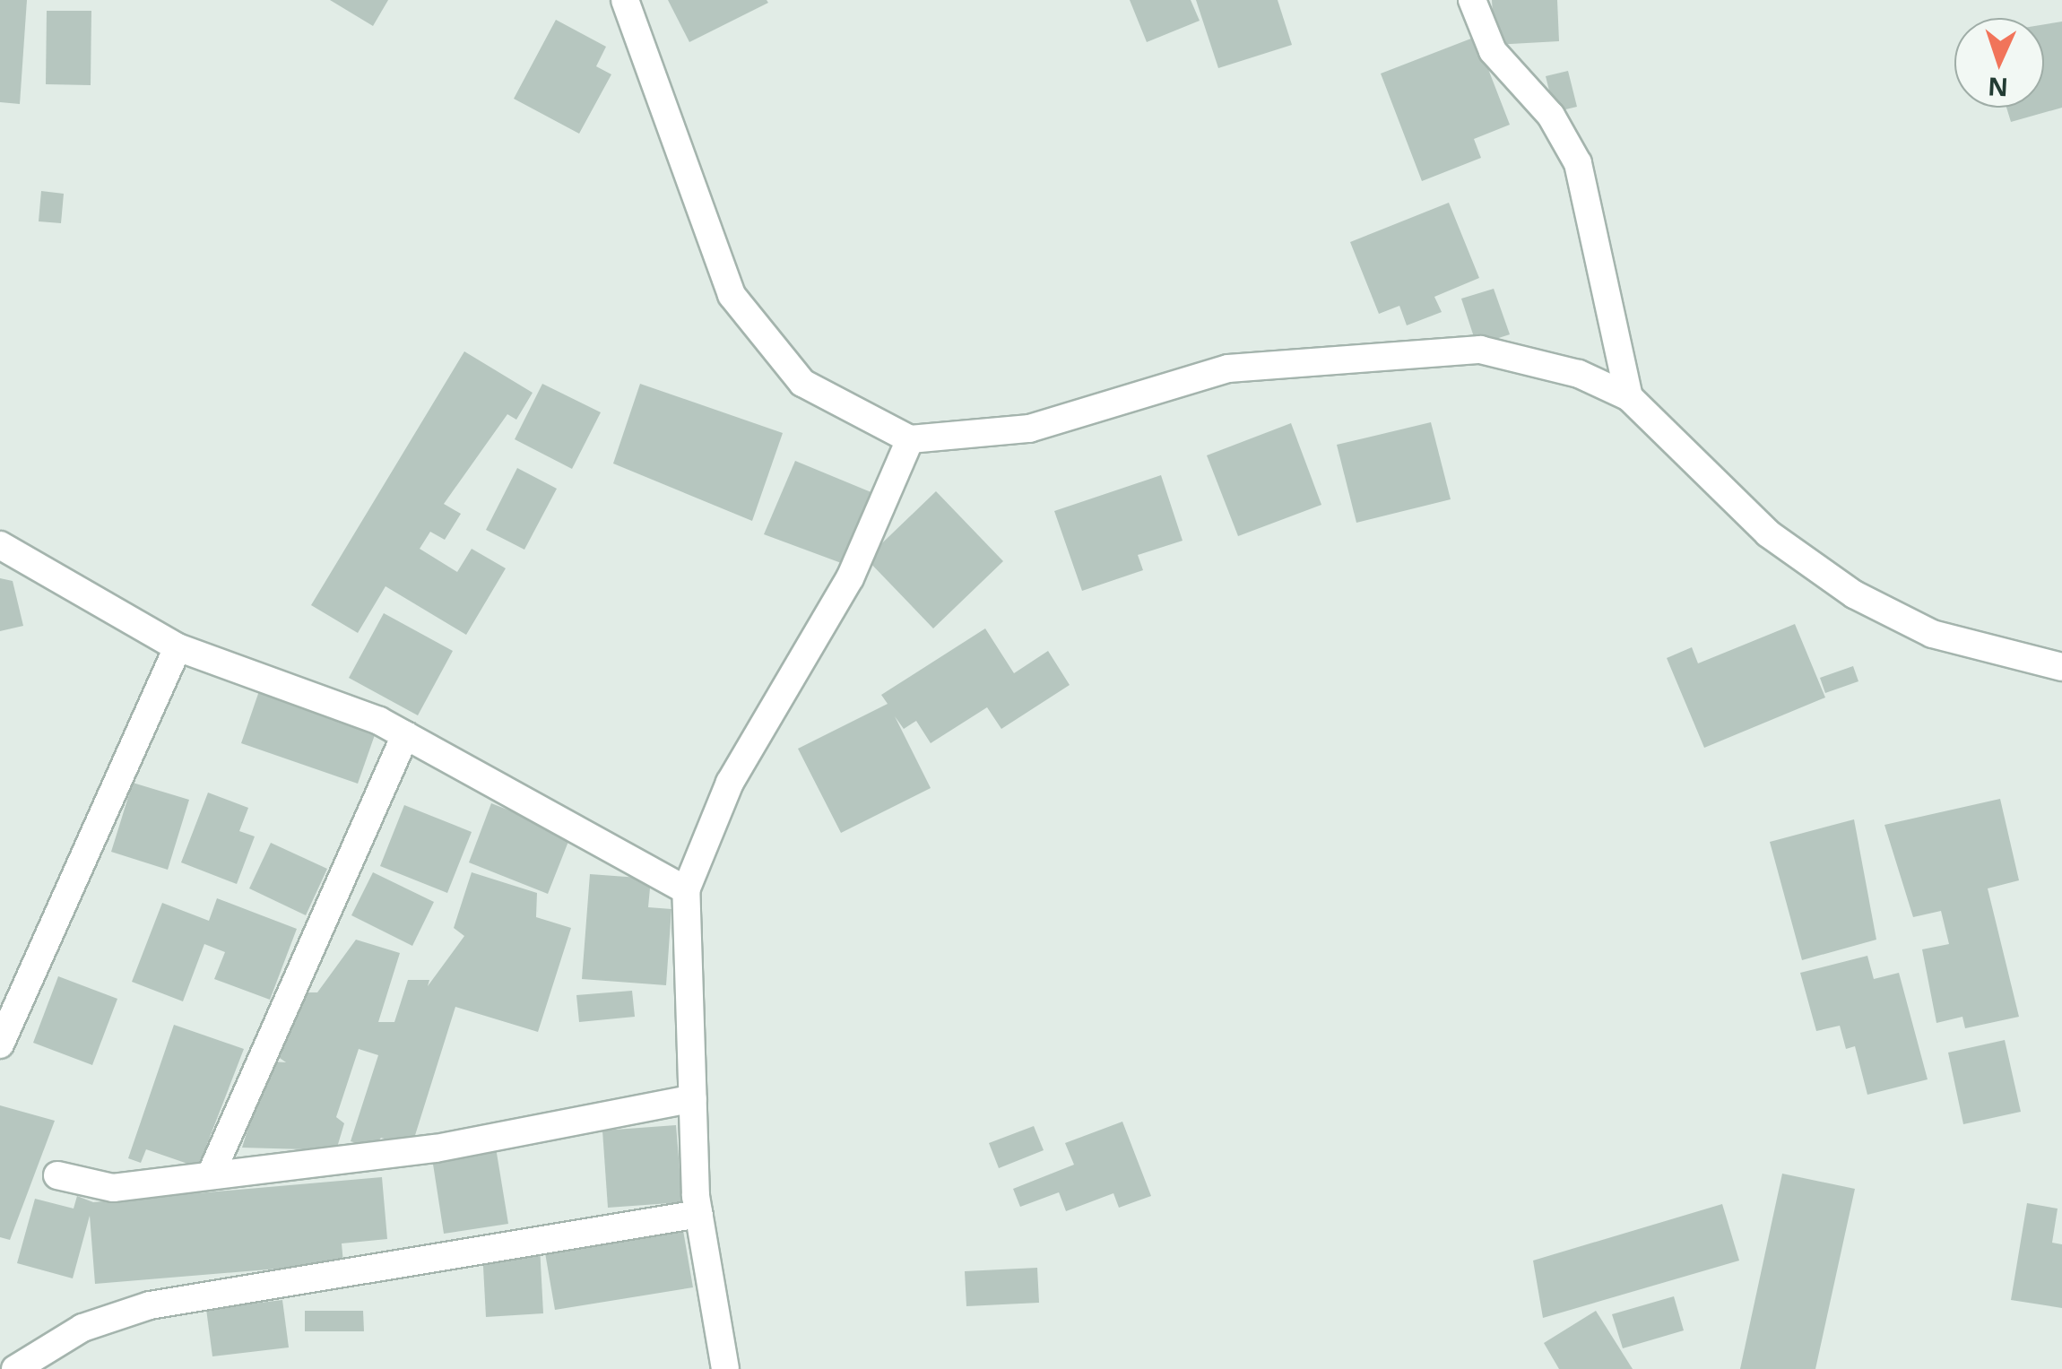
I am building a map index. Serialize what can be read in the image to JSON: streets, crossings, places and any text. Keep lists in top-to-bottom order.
{
  "north": "bottom"
}
